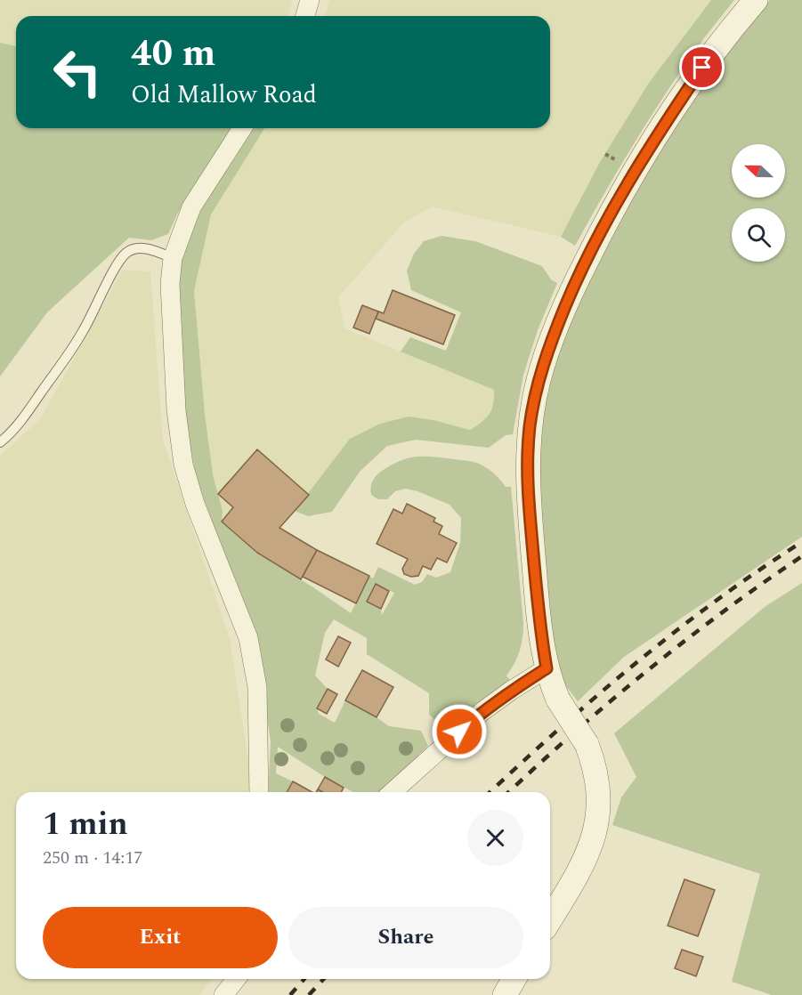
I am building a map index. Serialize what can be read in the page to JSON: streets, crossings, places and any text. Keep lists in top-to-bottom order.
{
  "north": "left",
  "page": {
    "turn": ["40 m", "Old Mallow Road"],
    "heading": ["1 min", "250 m · 14:17"],
    "buttons": ["Exit", "Share"]
  }
}
